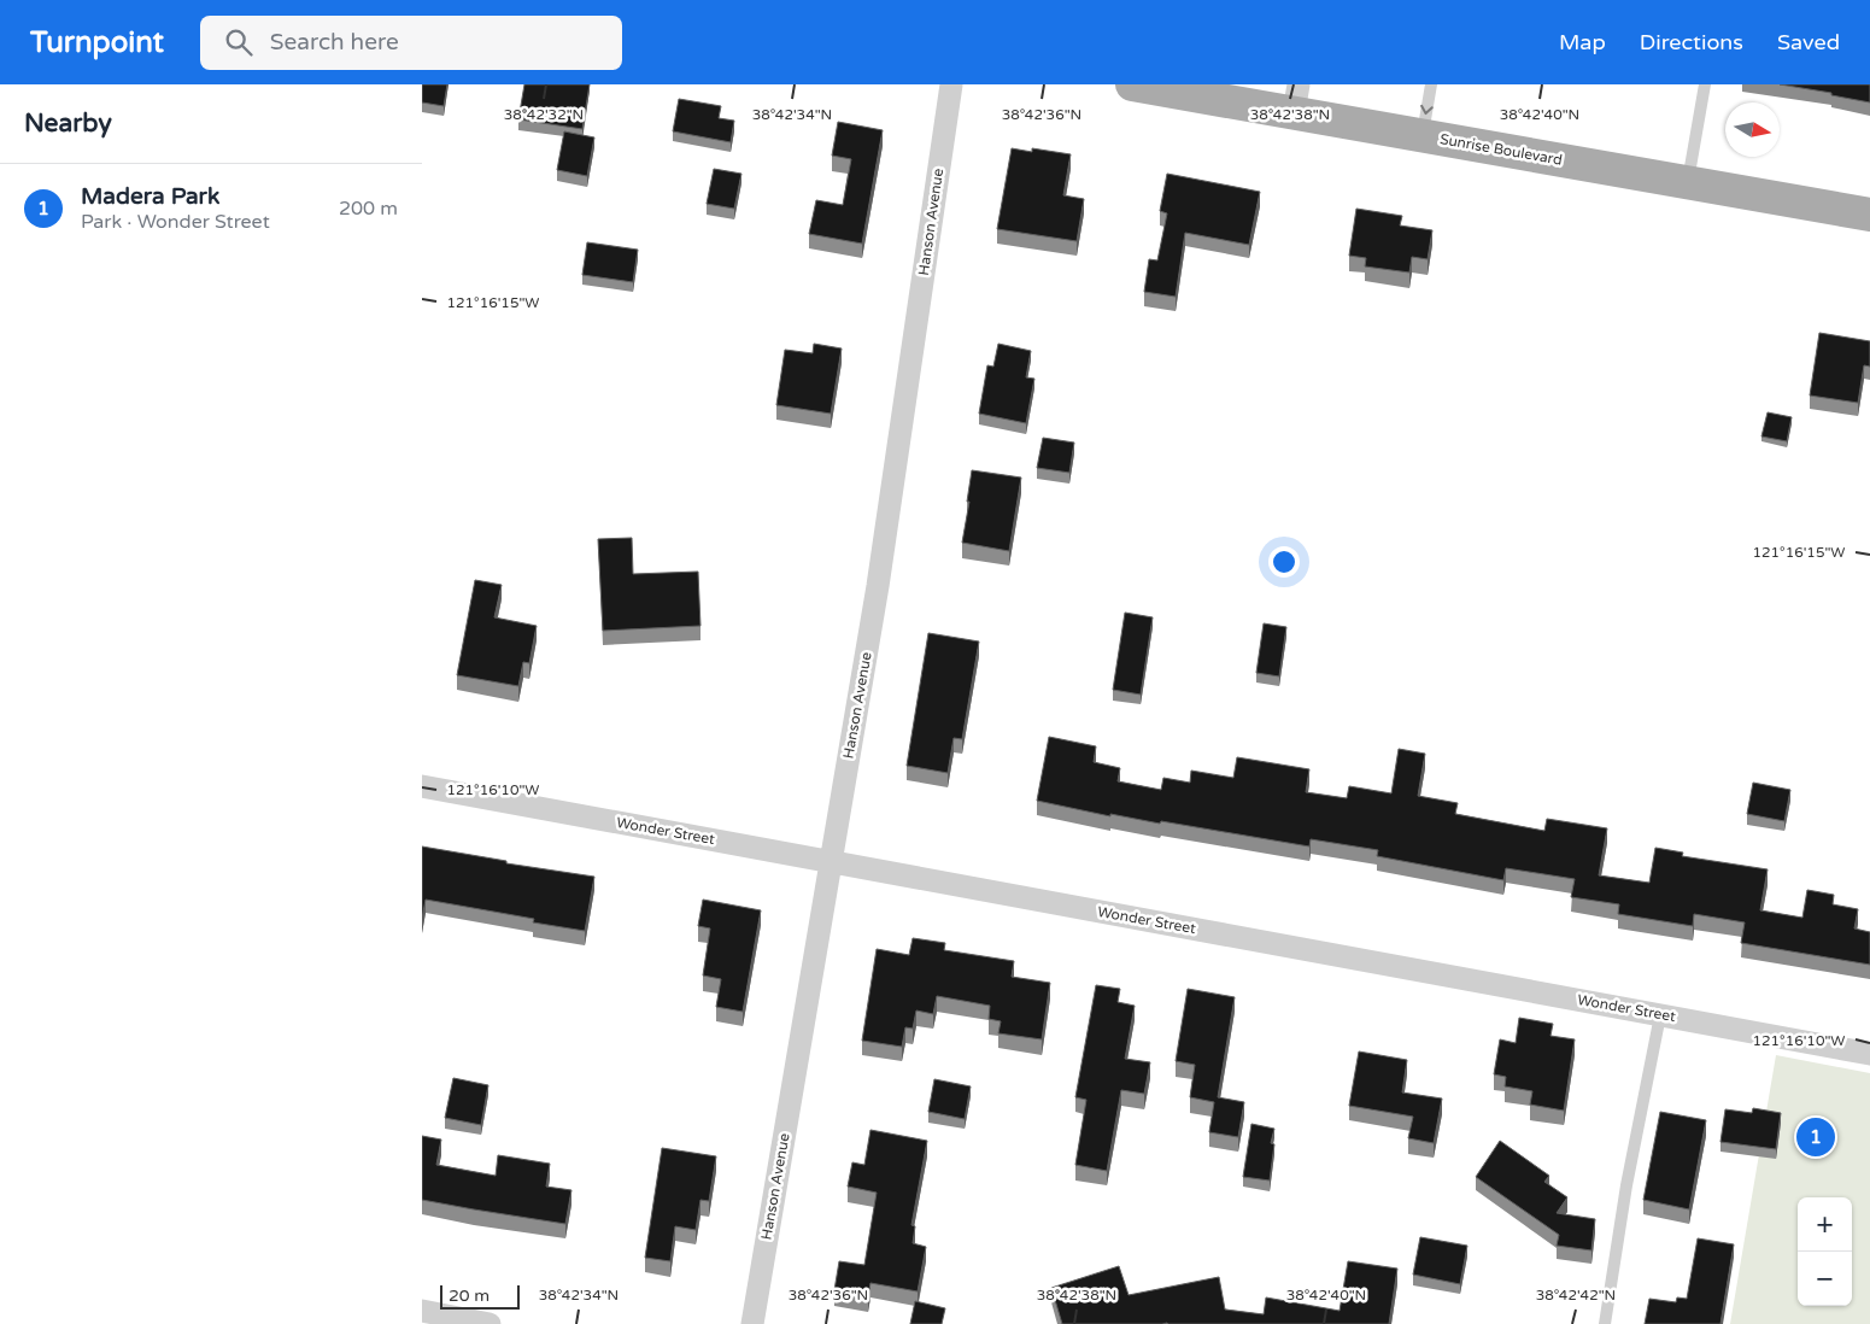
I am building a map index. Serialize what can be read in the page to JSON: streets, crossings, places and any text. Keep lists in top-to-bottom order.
{
  "streets": {
    "main road": ["Sunrise Boulevard"],
    "street": ["Hanson Avenue", "Wonder Street"]
  },
  "crossings": [
    ["Hanson Avenue", "Wonder Street"]
  ],
  "scale_bar": "20 m",
  "north": "right",
  "page": {
    "header": "Turnpoint",
    "search": "Search here",
    "nav": ["Map", "Directions", "Saved"],
    "heading": "Nearby",
    "list": [
      {
        "mark": "1",
        "name": "Madera Park",
        "note": "Park · Wonder Street",
        "value": "200 m"
      }
    ],
    "pins": "1",
    "map_buttons": ["+", "−"],
    "scale": "20 m"
  },
  "coordinates": [
    "38°42'34\"N",
    "38°42'36\"N",
    "38°42'38\"N",
    "38°42'40\"N",
    "38°42'32\"N",
    "121°16'15\"W",
    "121°16'10\"W",
    "38°42'42\"N"
  ]
}
